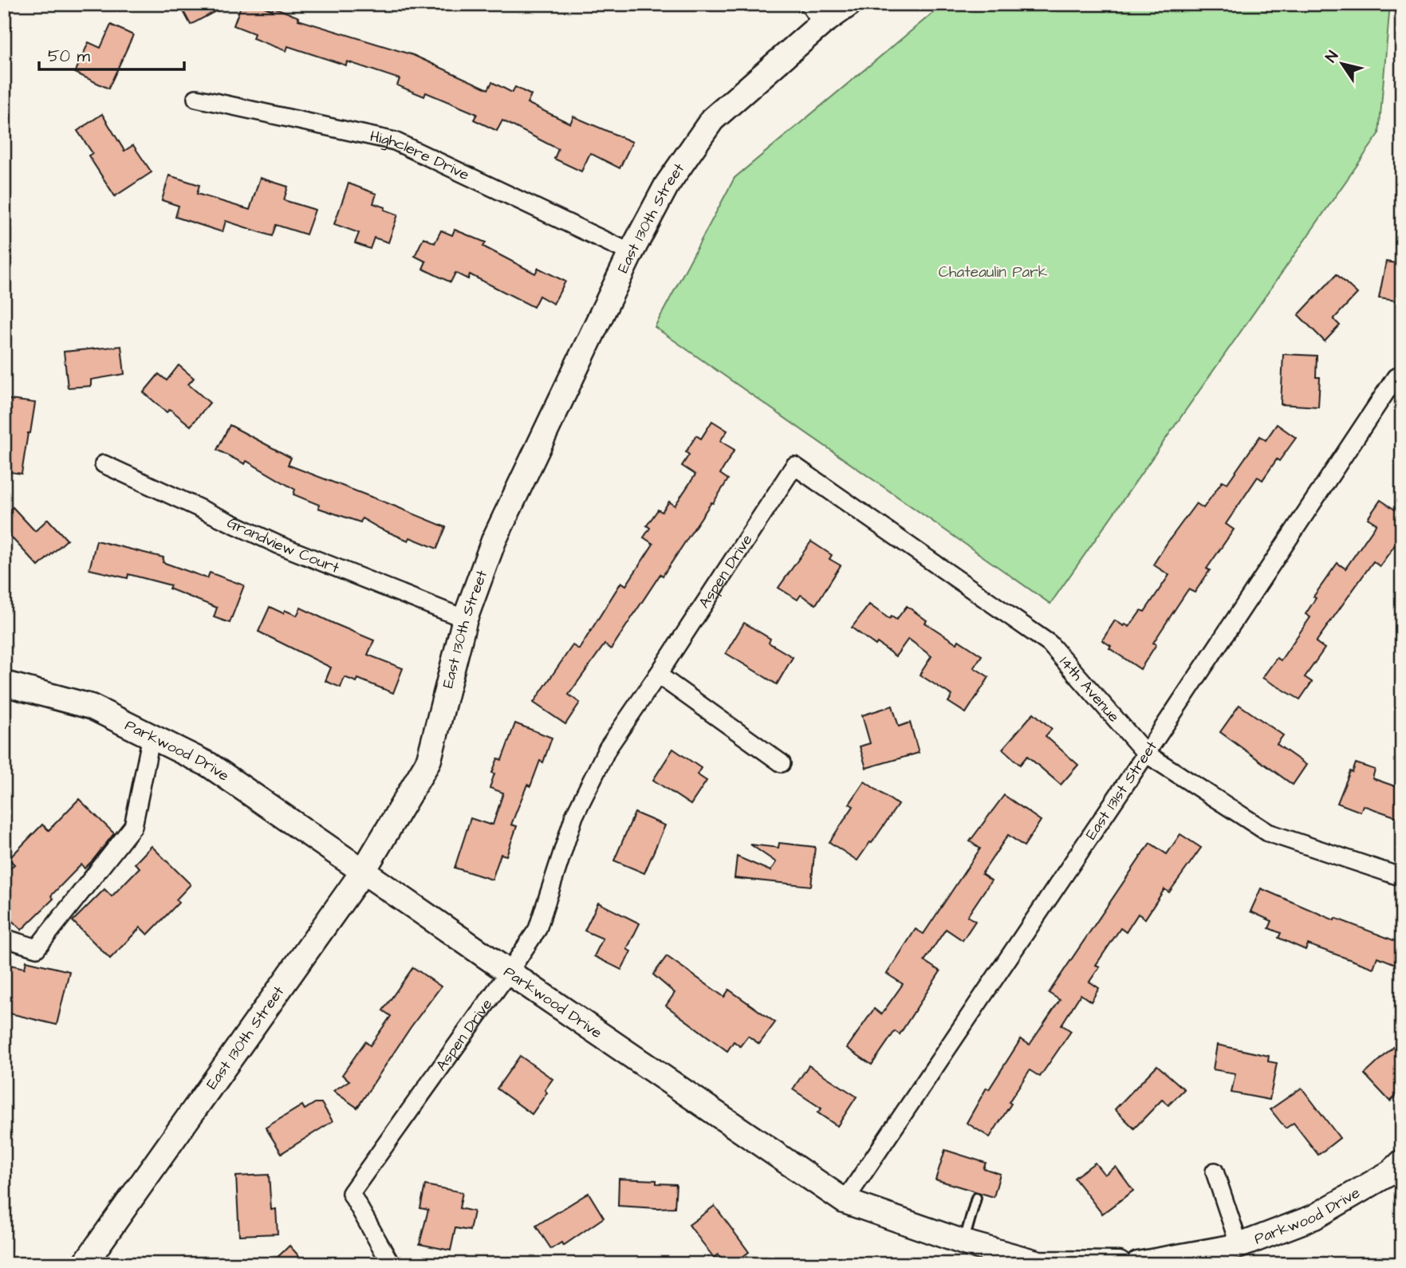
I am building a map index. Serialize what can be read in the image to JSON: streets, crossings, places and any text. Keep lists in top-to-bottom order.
{
  "streets": {
    "street": [
      "Highclere Drive",
      "East 130th Street",
      "Grandview Court",
      "Aspen Drive",
      "14th Avenue",
      "Parkwood Drive",
      "East 131st Street"
    ]
  },
  "crossings": [
    ["Highclere Drive", "East 130th Street"],
    ["East 130th Street", "Grandview Court"],
    ["East 130th Street", "Parkwood Drive"],
    ["Aspen Drive", "14th Avenue"],
    ["Aspen Drive", "Parkwood Drive"],
    ["14th Avenue", "East 131st Street"],
    ["Parkwood Drive", "East 131st Street"]
  ],
  "parks": ["Chateaulin Park"],
  "scale_bar": "50 m",
  "north": "top left"
}
